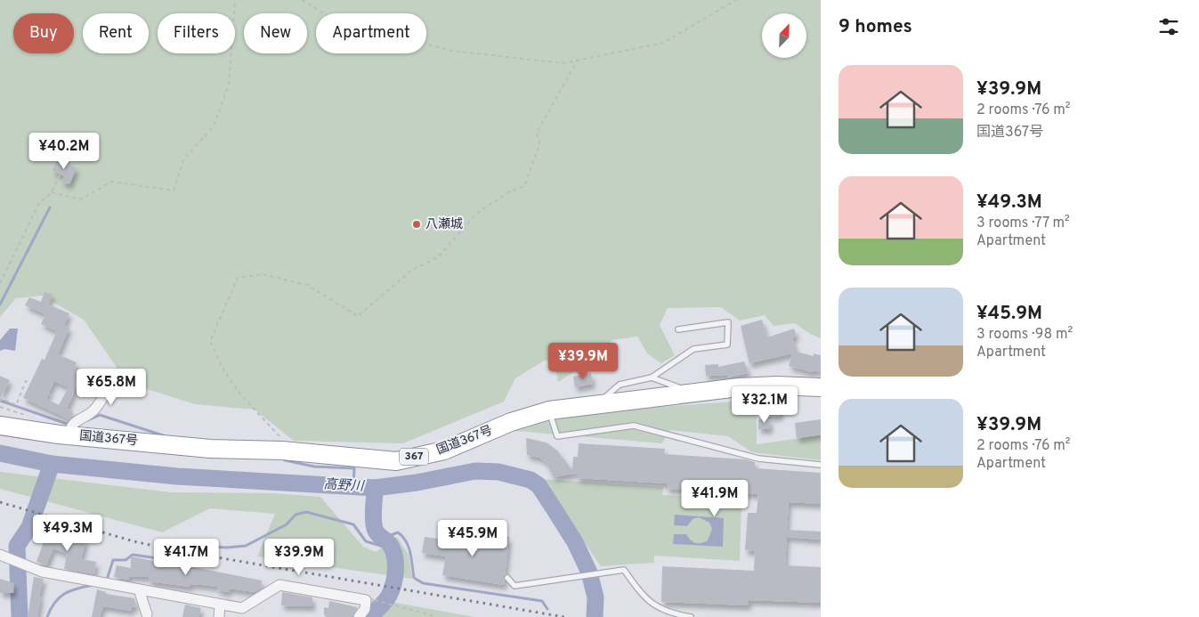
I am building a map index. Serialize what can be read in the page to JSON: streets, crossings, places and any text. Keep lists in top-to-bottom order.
{
  "streets": {
    "highway": ["国道367号", "367"]
  },
  "water": ["高野川"],
  "places": ["八瀬城"],
  "north": "top right",
  "page": {
    "heading": "9 homes",
    "chip": [
      "Buy",
      "Rent",
      "Filters",
      "New",
      "Apartment"
    ],
    "list": [
      {
        "name": "¥39.9M",
        "note": "2 rooms · 76 m² · 国道367号"
      },
      {
        "name": "¥49.3M",
        "note": "3 rooms · 77 m² · Apartment"
      },
      {
        "name": "¥45.9M",
        "note": "3 rooms · 98 m² · Apartment"
      },
      {
        "name": "¥39.9M",
        "note": "2 rooms · 76 m² · Apartment"
      }
    ],
    "price": [
      "¥40.2M",
      "¥39.9M",
      "¥65.8M",
      "¥32.1M",
      "¥41.9M",
      "¥49.3M",
      "¥45.9M",
      "¥41.7M",
      "¥39.9M"
    ]
  }
}
